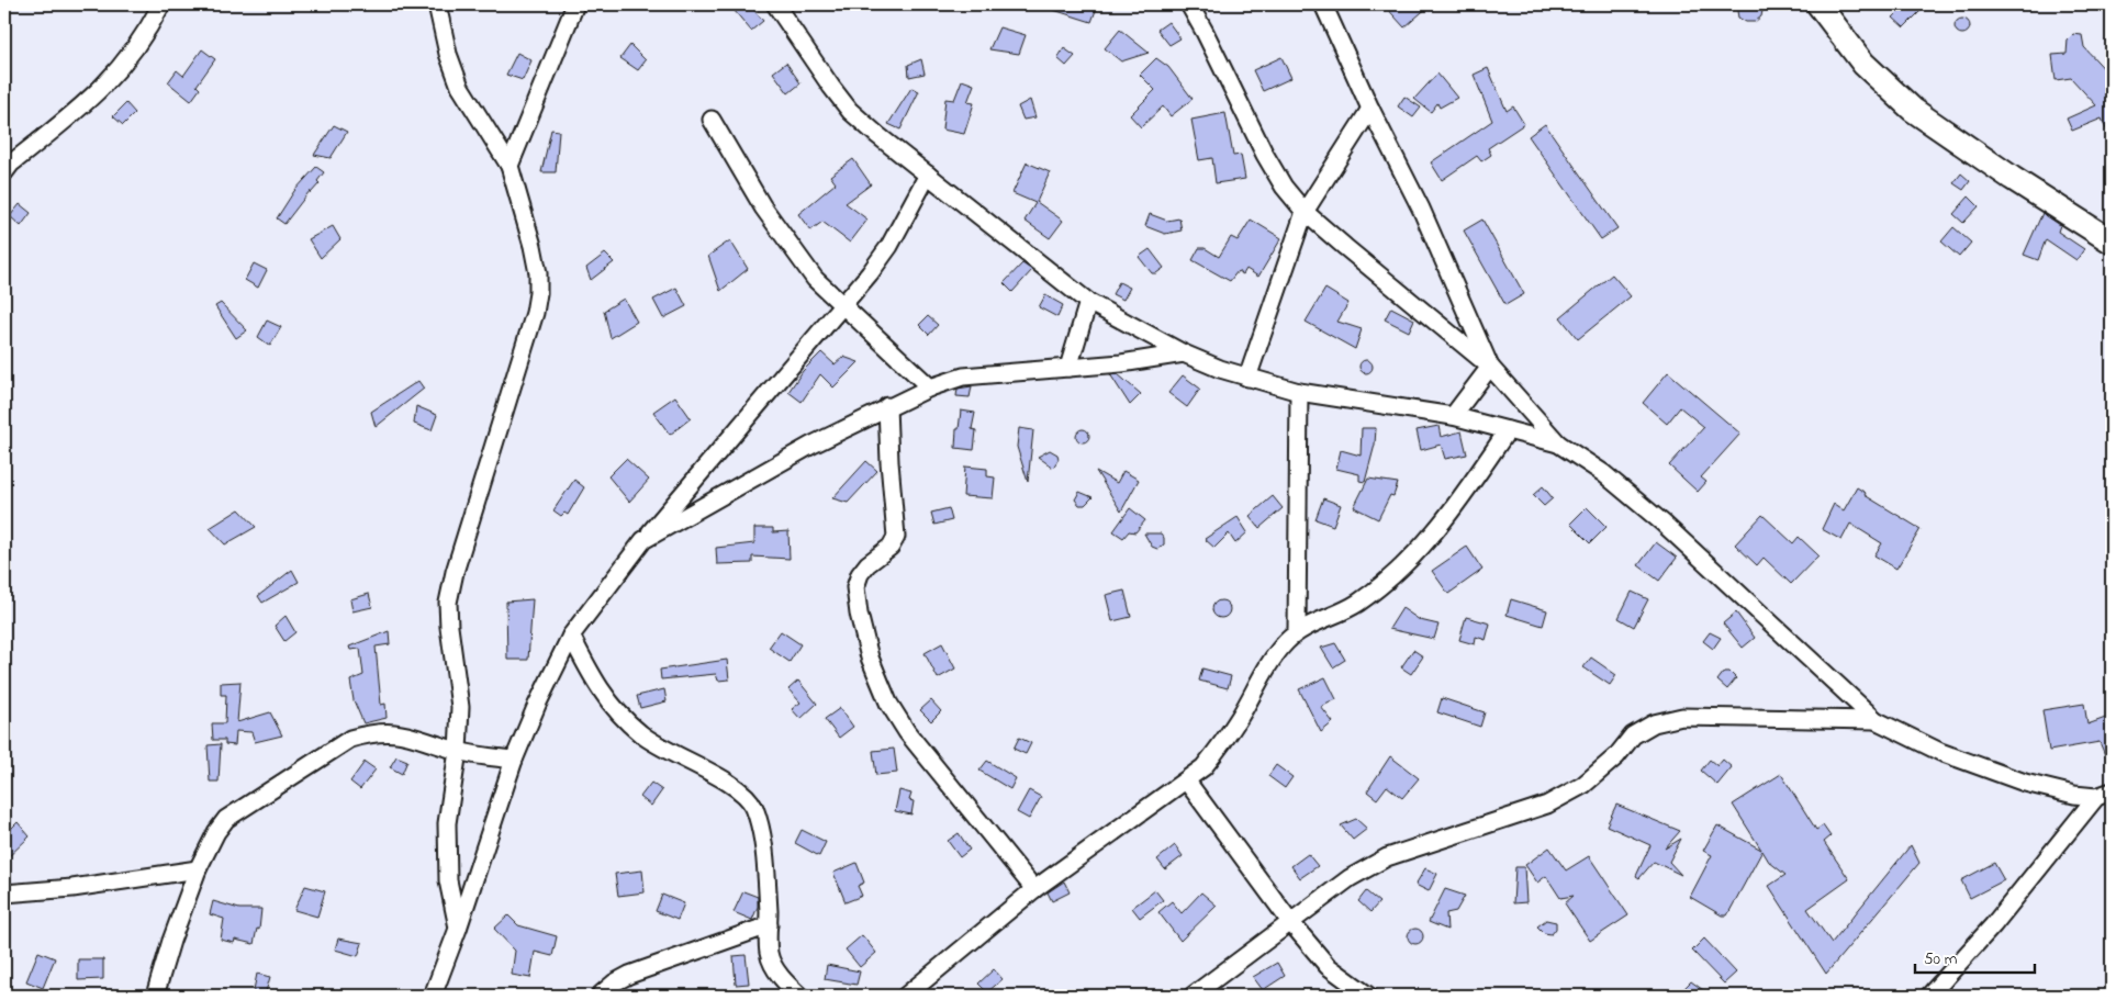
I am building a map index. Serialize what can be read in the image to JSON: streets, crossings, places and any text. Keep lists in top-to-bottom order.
{
  "scale_bar": "50 m"
}
